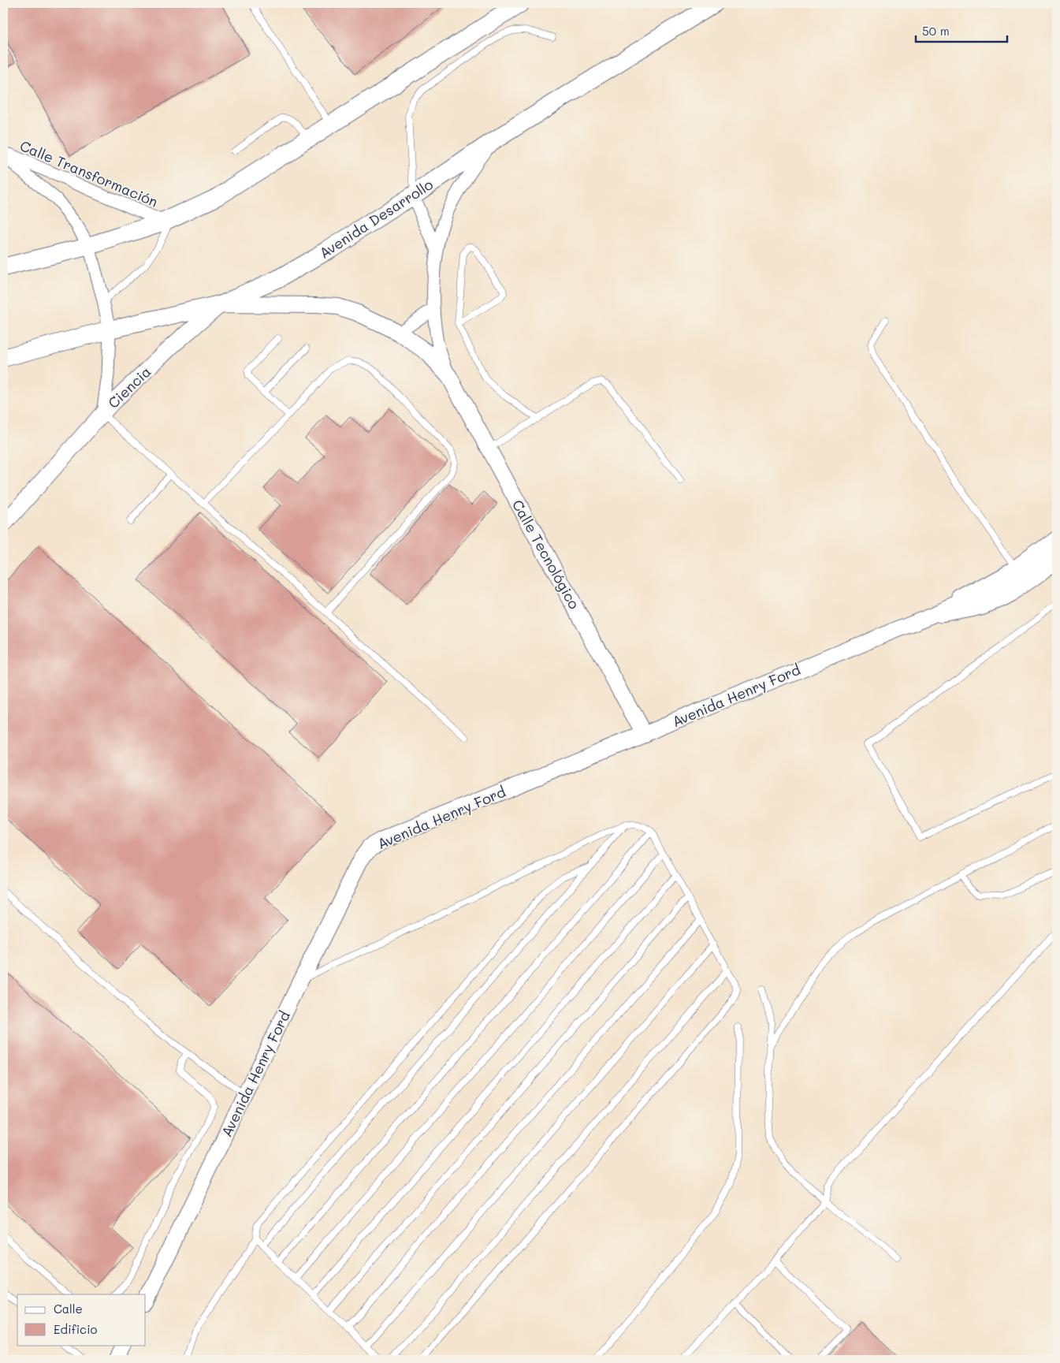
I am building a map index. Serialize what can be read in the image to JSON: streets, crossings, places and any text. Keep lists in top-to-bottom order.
{
  "streets": {
    "main road": ["Avenida Desarrollo"],
    "street": [
      "Calle Transformación",
      "Ciencia",
      "Calle Tecnológico",
      "Avenida Henry Ford"
    ]
  },
  "crossings": [
    ["Calle Transformación", "Ciencia"],
    ["Avenida Desarrollo", "Ciencia"],
    ["Avenida Desarrollo", "Calle Tecnológico"],
    ["Ciencia", "Calle Tecnológico"],
    ["Calle Tecnológico", "Avenida Henry Ford"]
  ],
  "legend": ["Calle", "Edificio"],
  "scale_bar": "50 m"
}
